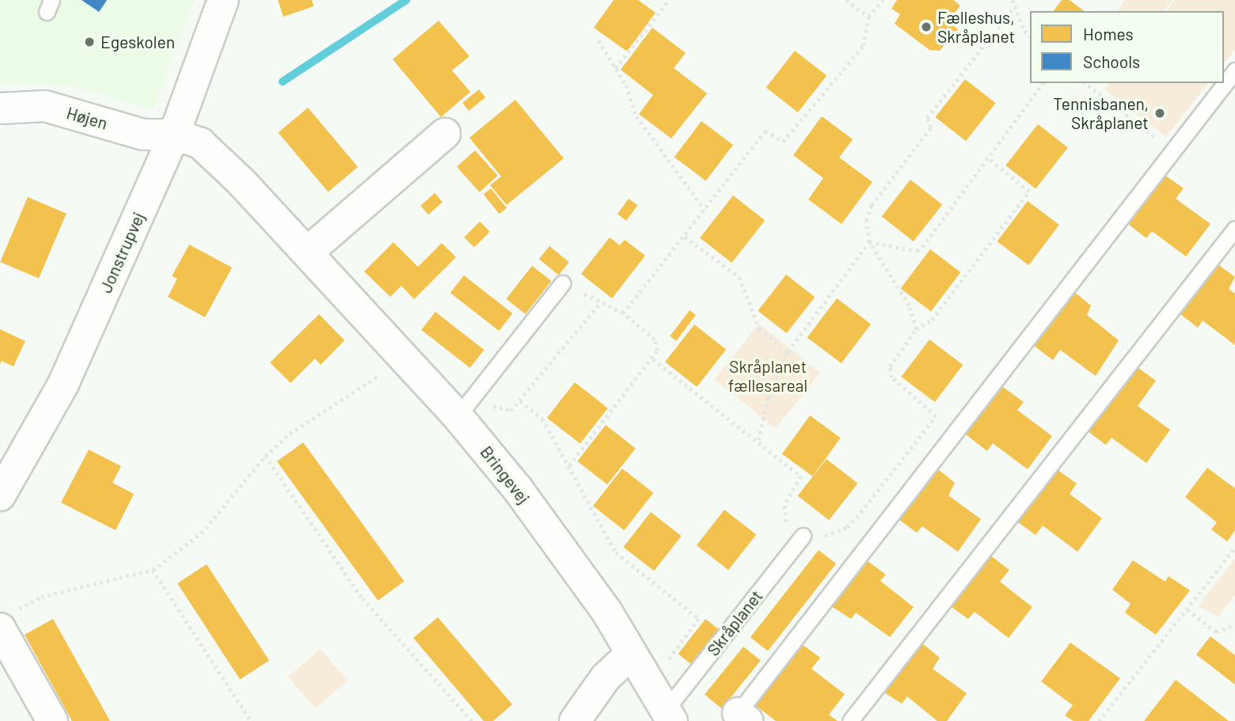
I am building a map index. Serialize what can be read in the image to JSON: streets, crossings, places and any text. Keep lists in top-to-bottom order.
{
  "streets": {
    "street": ["Højen", "Jonstrupvej", "Bringevej"],
    "lane": ["Skråplanet"]
  },
  "crossings": [
    ["Højen", "Jonstrupvej"],
    ["Højen", "Bringevej"],
    ["Jonstrupvej", "Bringevej"],
    ["Bringevej", "Skråplanet"]
  ],
  "parks": ["Skråplanet fællesareal"],
  "places": ["Fælleshus, Skråplanet", "Egeskolen", "Tennisbanen, Skråplanet"],
  "legend": ["Homes", "Schools"]
}
